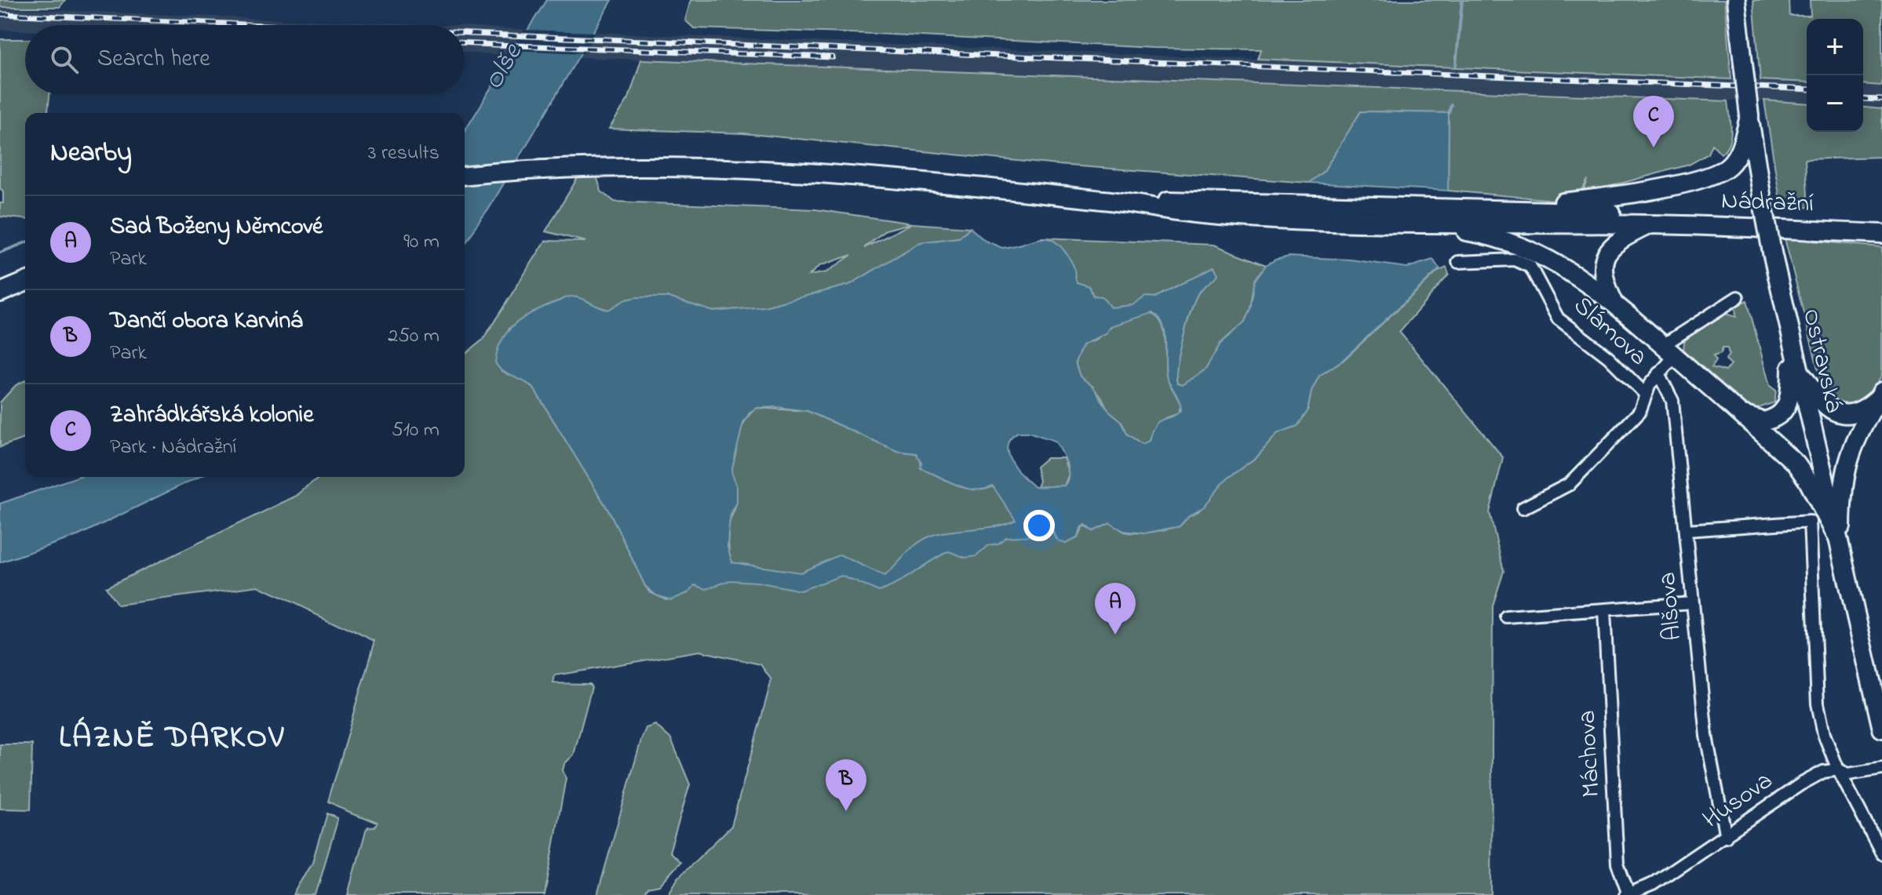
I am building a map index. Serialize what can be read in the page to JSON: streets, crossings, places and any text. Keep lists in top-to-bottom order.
{
  "streets": {
    "main road": ["Nádražní", "Ostravská"],
    "street": [
      "Slámova",
      "Alšova",
      "Máchova",
      "Husova"
    ]
  },
  "crossings": [
    ["Slámova", "Alšova"],
    ["Alšova", "Husova"],
    ["Máchova", "Husova"]
  ],
  "districts": ["LÁZNĚ DARKOV"],
  "water": ["Olše"],
  "page": {
    "map_buttons": ["+", "−"],
    "search": "Search here",
    "pins": ["C", "A", "B"],
    "heading": ["Nearby", "3 results"],
    "list": [
      {
        "mark": "A",
        "name": "Sad Boženy Němcové",
        "note": "Park",
        "value": "90 m"
      },
      {
        "mark": "B",
        "name": "Dančí obora Karviná",
        "note": "Park",
        "value": "250 m"
      },
      {
        "mark": "C",
        "name": "Zahrádkářská kolonie",
        "note": "Park · Nádražní",
        "value": "510 m"
      }
    ]
  }
}
